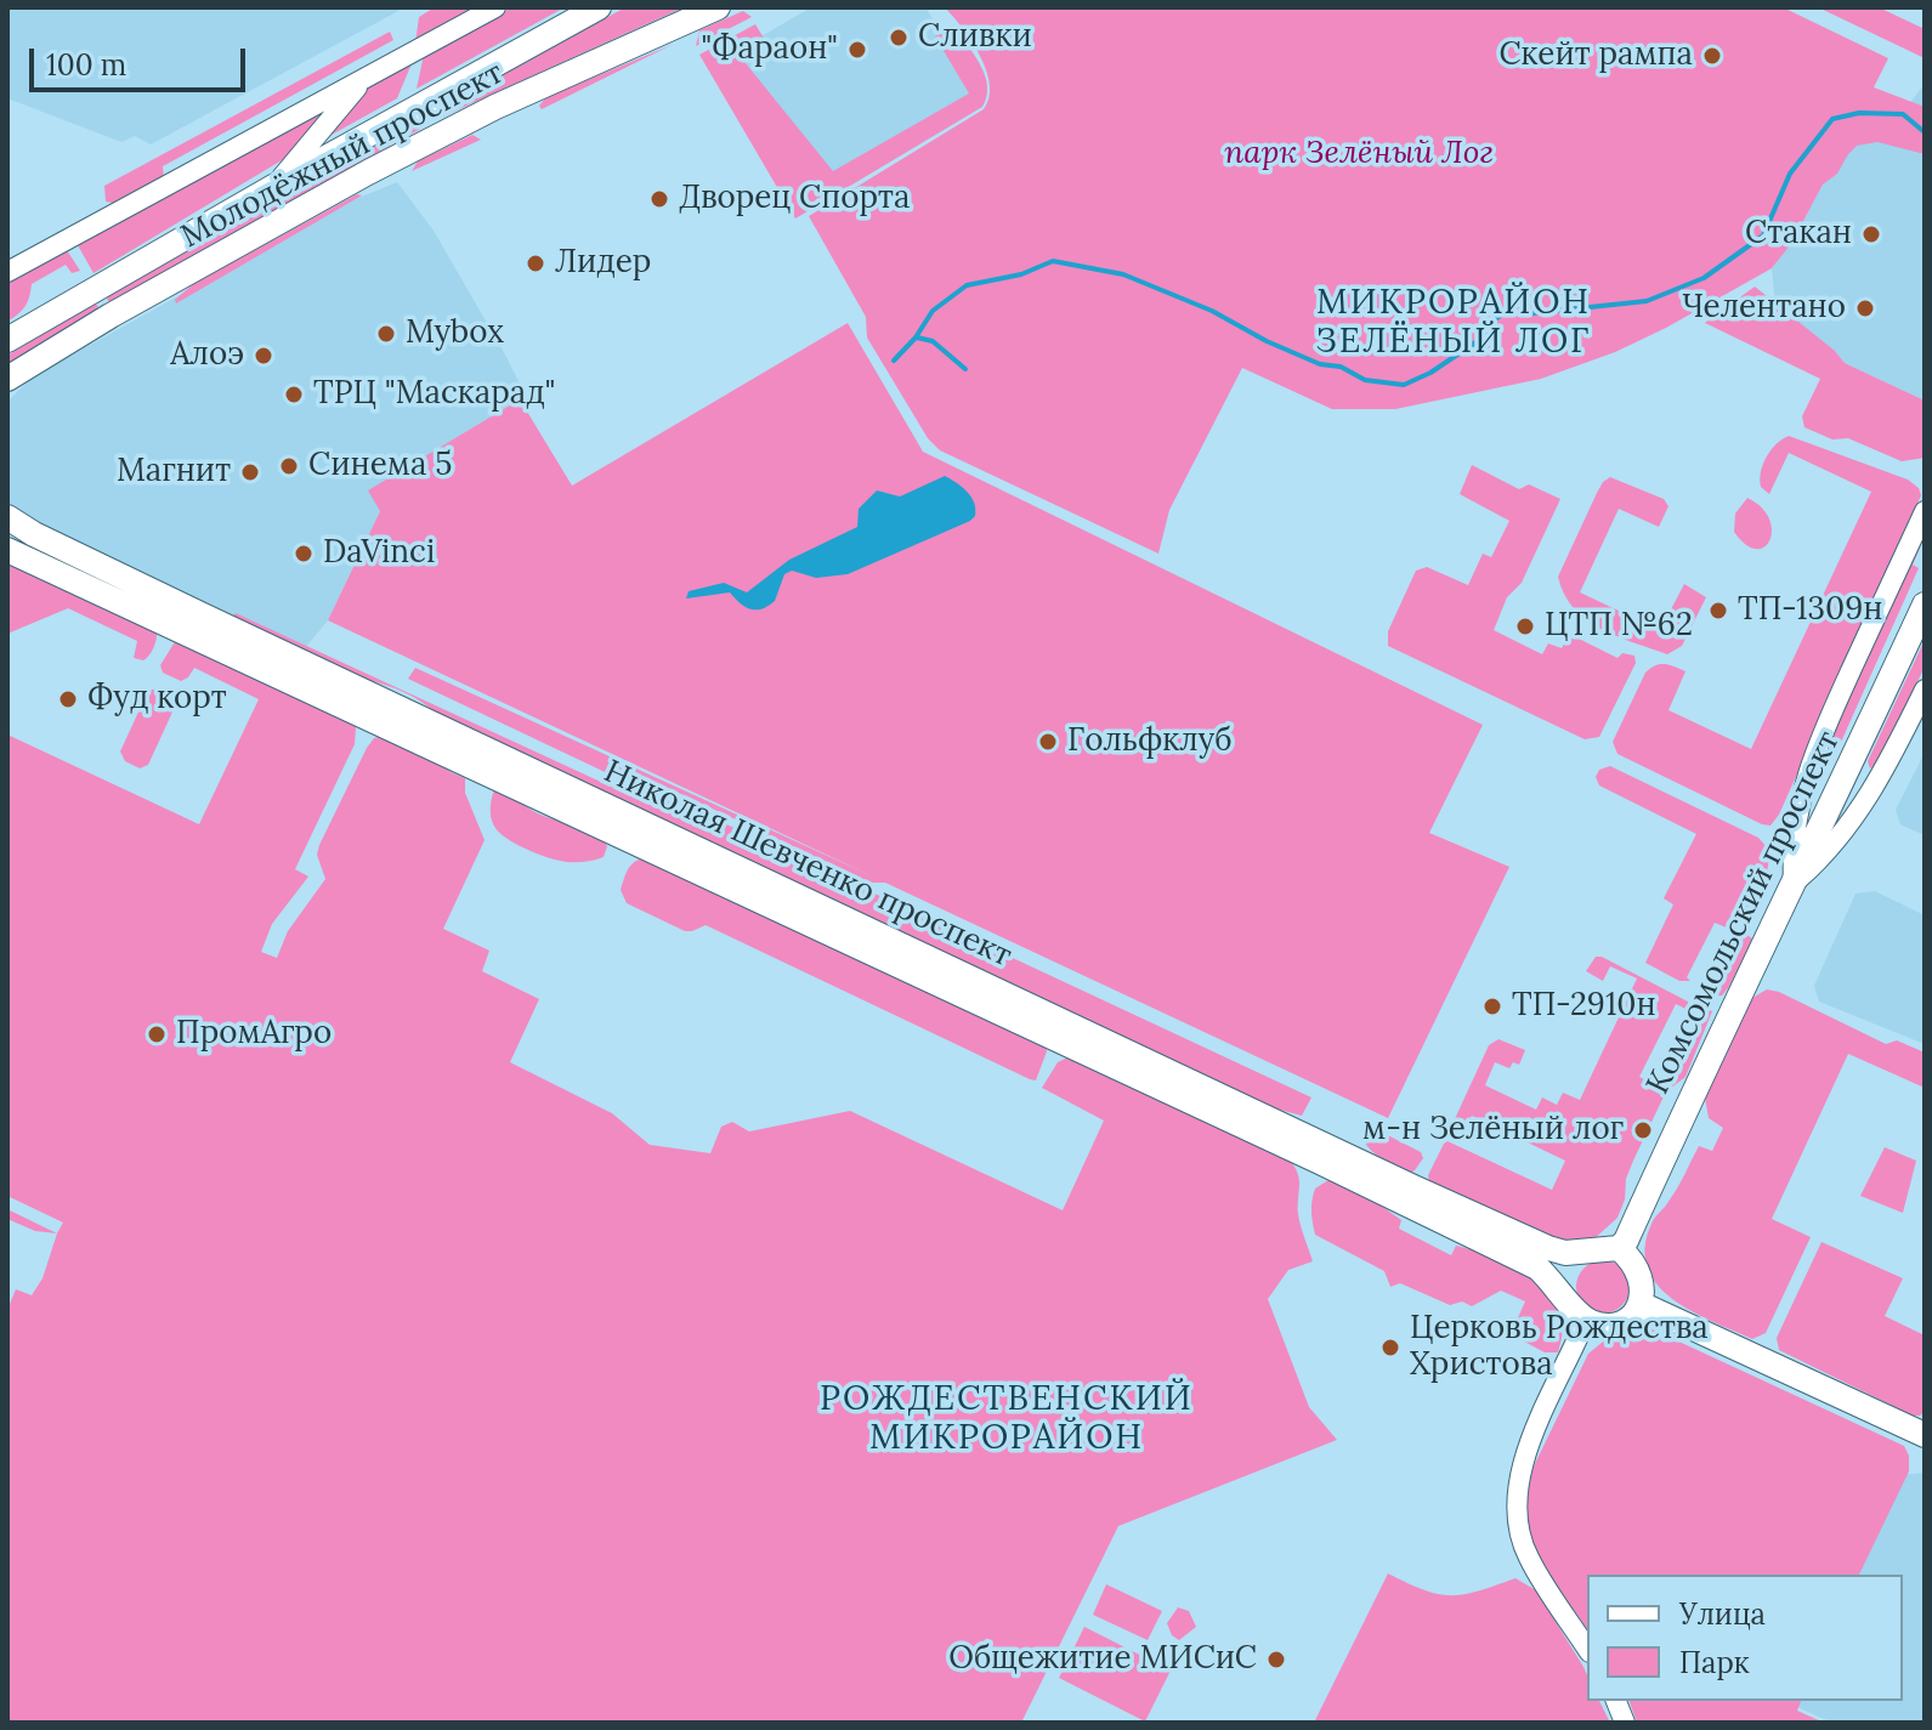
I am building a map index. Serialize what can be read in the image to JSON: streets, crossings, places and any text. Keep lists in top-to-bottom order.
{
  "streets": {
    "main road": ["Молодёжный проспект", "Николая Шевченко проспект", "Комсомольский проспект"]
  },
  "crossings": [
    ["Николая Шевченко проспект", "Комсомольский проспект"]
  ],
  "districts": ["МИКРОРАЙОН ЗЕЛЁНЫЙ ЛОГ", "РОЖДЕСТВЕНСКИЙ МИКРОРАЙОН"],
  "parks": ["парк Зелёный Лог"],
  "places": [
    "Сливки",
    "\"Фараон\"",
    "Скейт рампа",
    "Дворец Спорта",
    "Стакан",
    "Лидер",
    "Челентано",
    "Mybox",
    "Алоэ",
    "ТРЦ \"Маскарад\"",
    "Синема 5",
    "Магнит",
    "DaVinci",
    "ТП-1309н",
    "ЦТП №62",
    "Фуд корт",
    "Гольфклуб",
    "ТП-2910н",
    "ПромАгро",
    "м-н Зелёный лог",
    "Церковь Рождества Христова",
    "Общежитие МИСиС"
  ],
  "legend": ["Улица", "Парк"],
  "scale_bar": "100 m"
}
